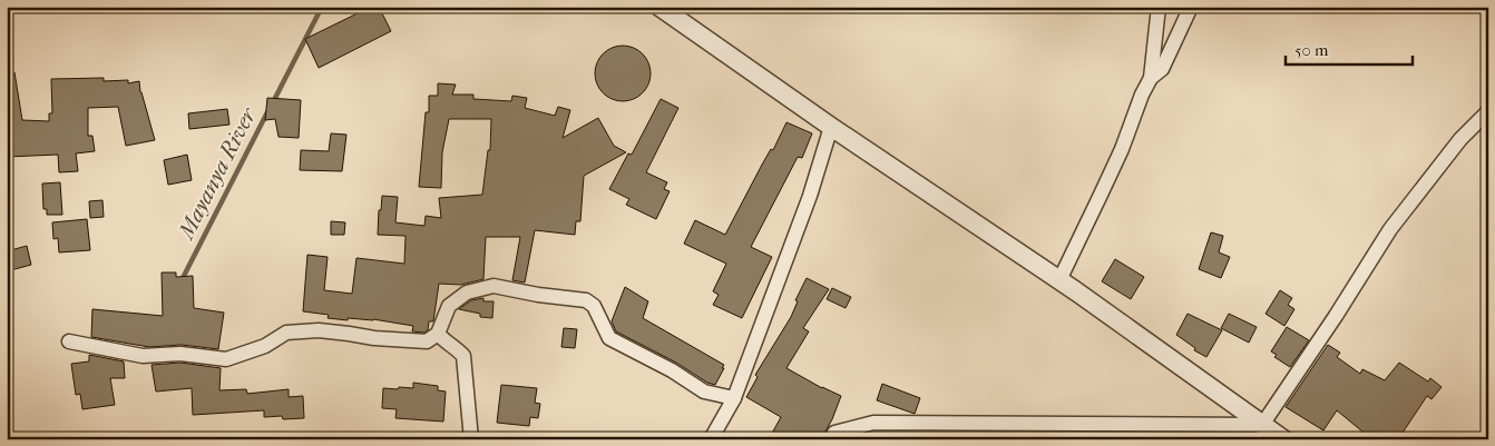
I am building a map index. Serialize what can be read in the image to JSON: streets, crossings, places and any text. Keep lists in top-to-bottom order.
{
  "water": ["Mayanya River"],
  "scale_bar": "50 m"
}
